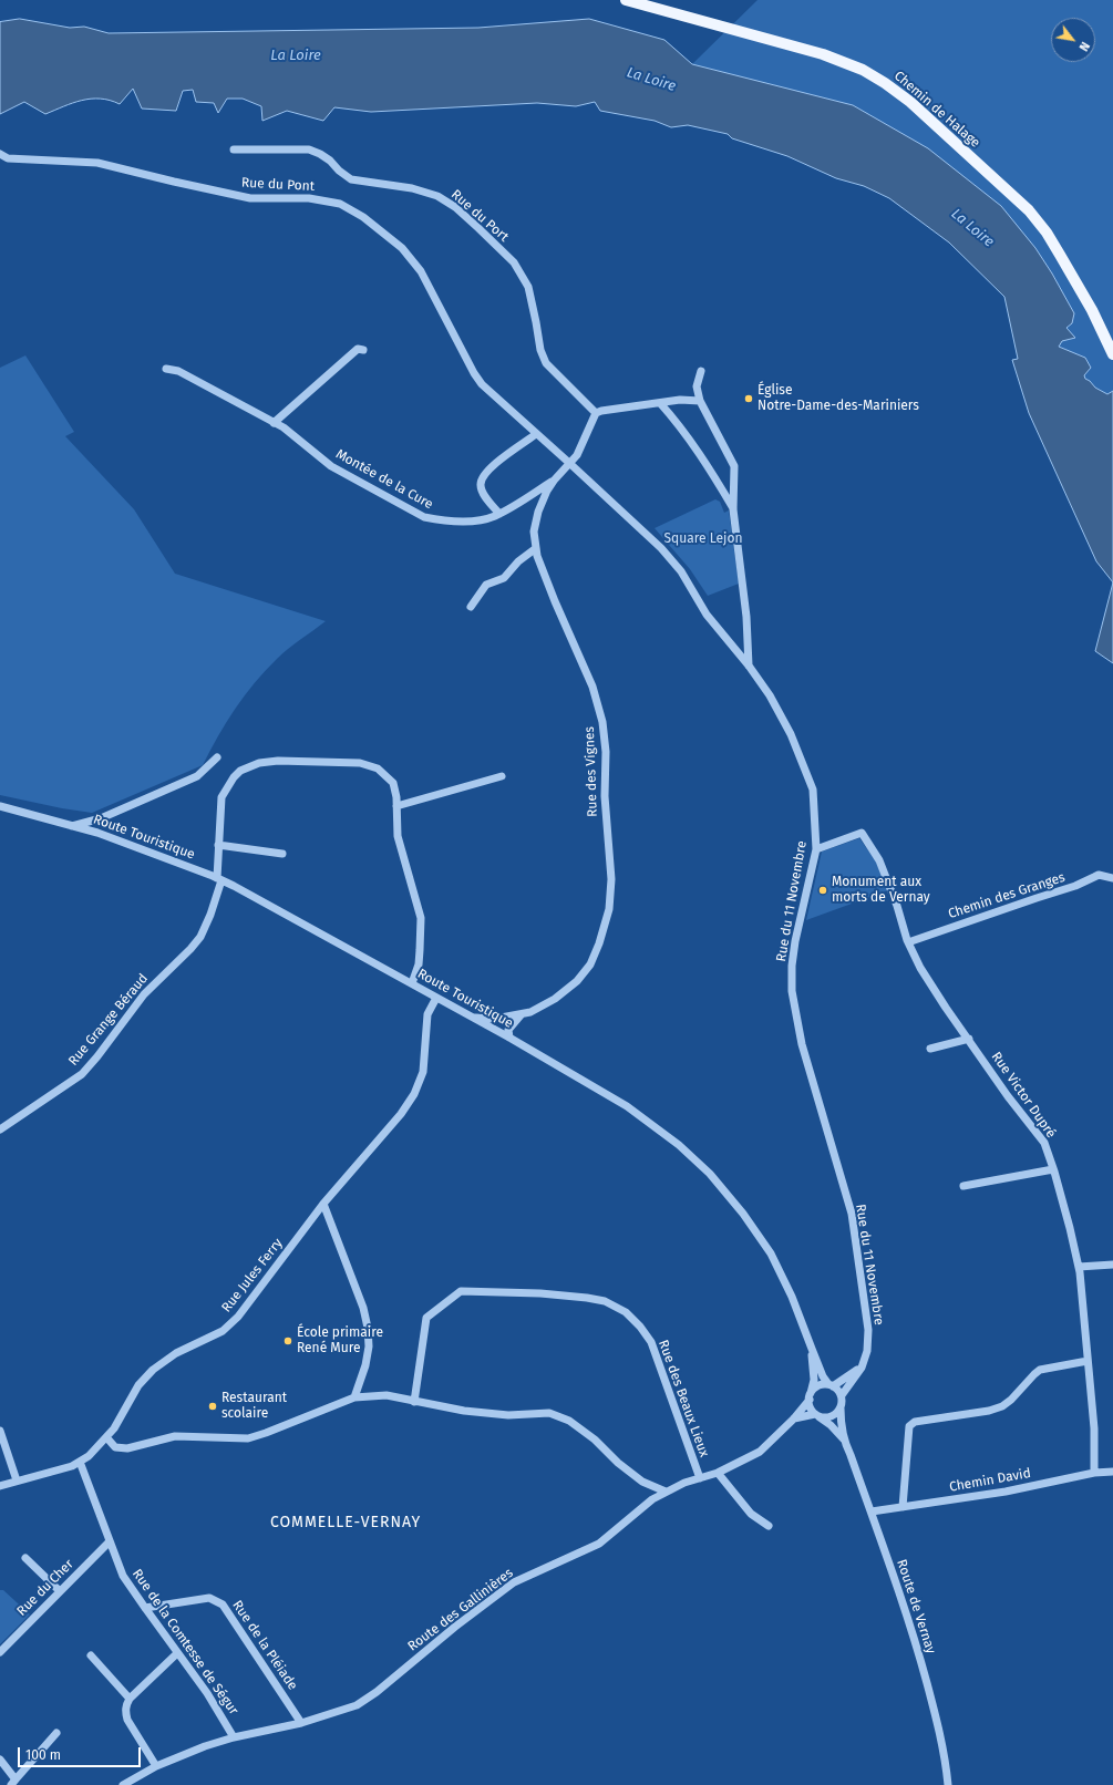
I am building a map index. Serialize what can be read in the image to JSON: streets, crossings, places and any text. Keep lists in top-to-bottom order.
{
  "streets": {
    "main road": ["Chemin de Halage"],
    "street": [
      "Rue du Pont",
      "Rue du Port",
      "Montée de la Cure",
      "Rue des Vignes",
      "Route Touristique",
      "Chemin des Granges",
      "Rue du 11 Novembre",
      "Rue Grange Béraud",
      "Rue Victor Dupré",
      "Rue Jules Ferry",
      "Rue des Beaux Lieux",
      "Chemin David",
      "Rue du Cher",
      "Route de Vernay",
      "Route des Gallinières",
      "Rue de la Comtesse de Ségur",
      "Rue de la Pléiade"
    ]
  },
  "crossings": [
    ["Rue du Pont", "Rue des Vignes"],
    ["Rue du Pont", "Rue du 11 Novembre"],
    ["Rue du Port", "Rue des Vignes"],
    ["Montée de la Cure", "Rue des Vignes"],
    ["Rue des Vignes", "Route Touristique"],
    ["Rue des Vignes", "Rue du 11 Novembre"],
    ["Route Touristique", "Rue du 11 Novembre"],
    ["Route Touristique", "Rue Grange Béraud"],
    ["Route Touristique", "Rue Jules Ferry"],
    ["Route Touristique", "Route de Vernay"],
    ["Route Touristique", "Route des Gallinières"],
    ["Chemin des Granges", "Rue Victor Dupré"],
    ["Rue du 11 Novembre", "Rue Victor Dupré"],
    ["Rue du 11 Novembre", "Route de Vernay"],
    ["Rue du 11 Novembre", "Route des Gallinières"],
    ["Rue Victor Dupré", "Chemin David"],
    ["Rue Jules Ferry", "Rue de la Comtesse de Ségur"],
    ["Rue des Beaux Lieux", "Route des Gallinières"],
    ["Chemin David", "Route de Vernay"],
    ["Rue du Cher", "Rue de la Comtesse de Ségur"],
    ["Route de Vernay", "Route des Gallinières"],
    ["Route des Gallinières", "Rue de la Comtesse de Ségur"],
    ["Route des Gallinières", "Rue de la Pléiade"],
    ["Rue de la Comtesse de Ségur", "Rue de la Pléiade"]
  ],
  "districts": ["COMMELLE-VERNAY"],
  "water": ["La Loire"],
  "parks": ["Square Lejon"],
  "places": [
    "Église Notre-Dame-des-Mariniers",
    "Monument aux morts de Vernay",
    "École primaire René Mure",
    "Restaurant scolaire"
  ],
  "scale_bar": "100 m",
  "north": "bottom right"
}
